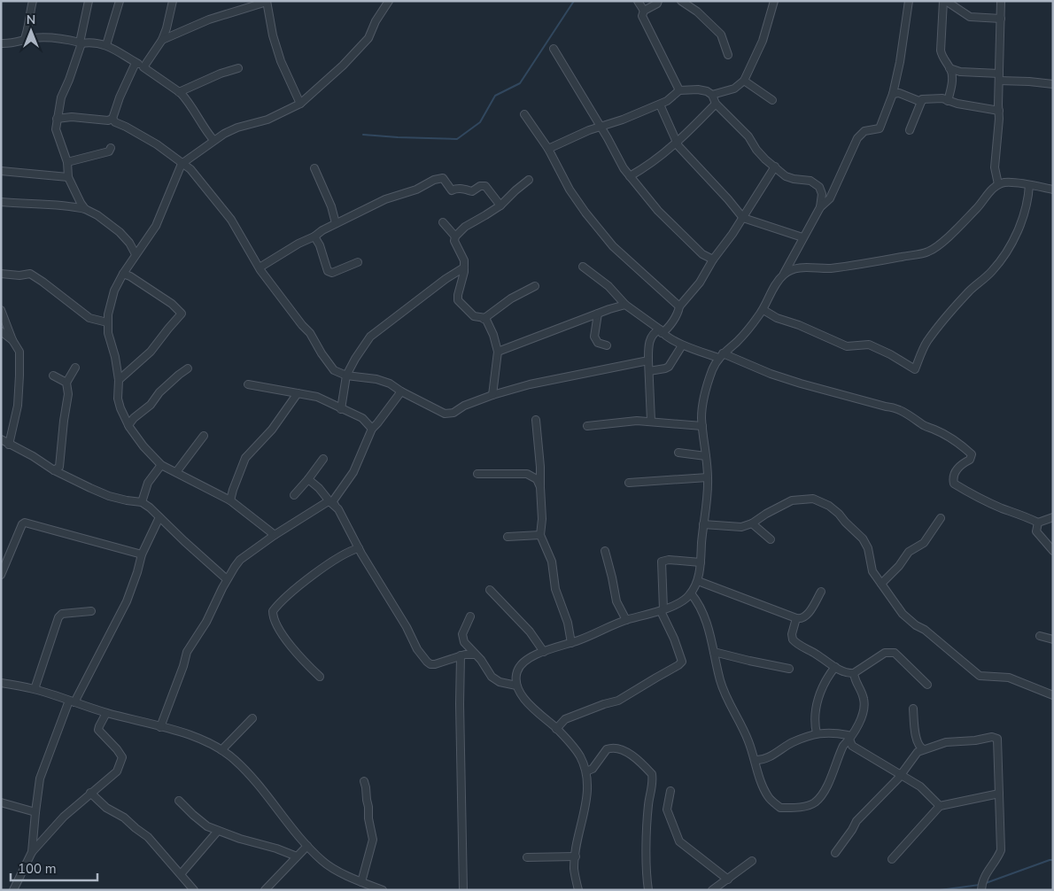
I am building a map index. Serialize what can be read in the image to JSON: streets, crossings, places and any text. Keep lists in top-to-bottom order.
{
  "scale_bar": "100 m",
  "north": "top"
}
